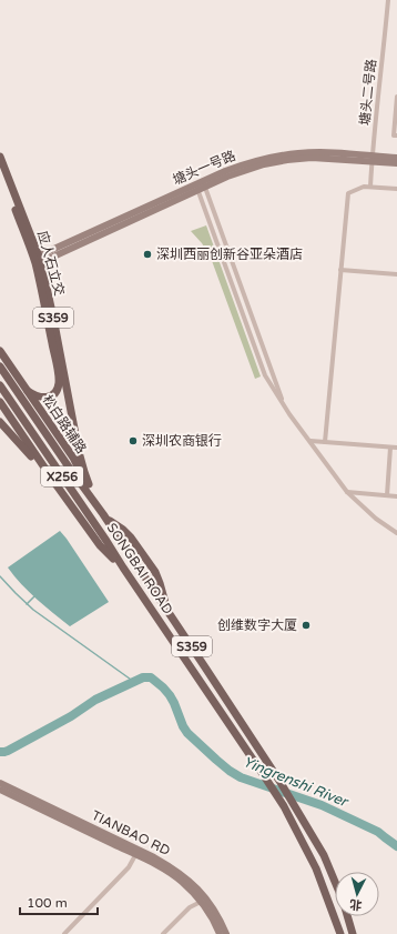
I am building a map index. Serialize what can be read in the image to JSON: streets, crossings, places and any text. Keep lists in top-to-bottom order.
{
  "streets": {
    "main road": [
      "应人石立交",
      "S359",
      "松白路辅路",
      "X256",
      "SONGBAI ROAD"
    ],
    "street": ["塘头二号路", "塘头一号路", "TIANBAO RD"]
  },
  "crossings": [
    ["塘头二号路", "塘头一号路"],
    ["塘头一号路", "应人石立交"],
    ["应人石立交", "松白路辅路"],
    ["S359", "SONGBAI ROAD"],
    ["松白路辅路", "SONGBAI ROAD"]
  ],
  "water": ["Yingrenshi River"],
  "places": ["深圳西丽创新谷亚朵酒店", "深圳农商银行", "创维数字大厦"],
  "scale_bar": "100 m",
  "north": "bottom"
}
